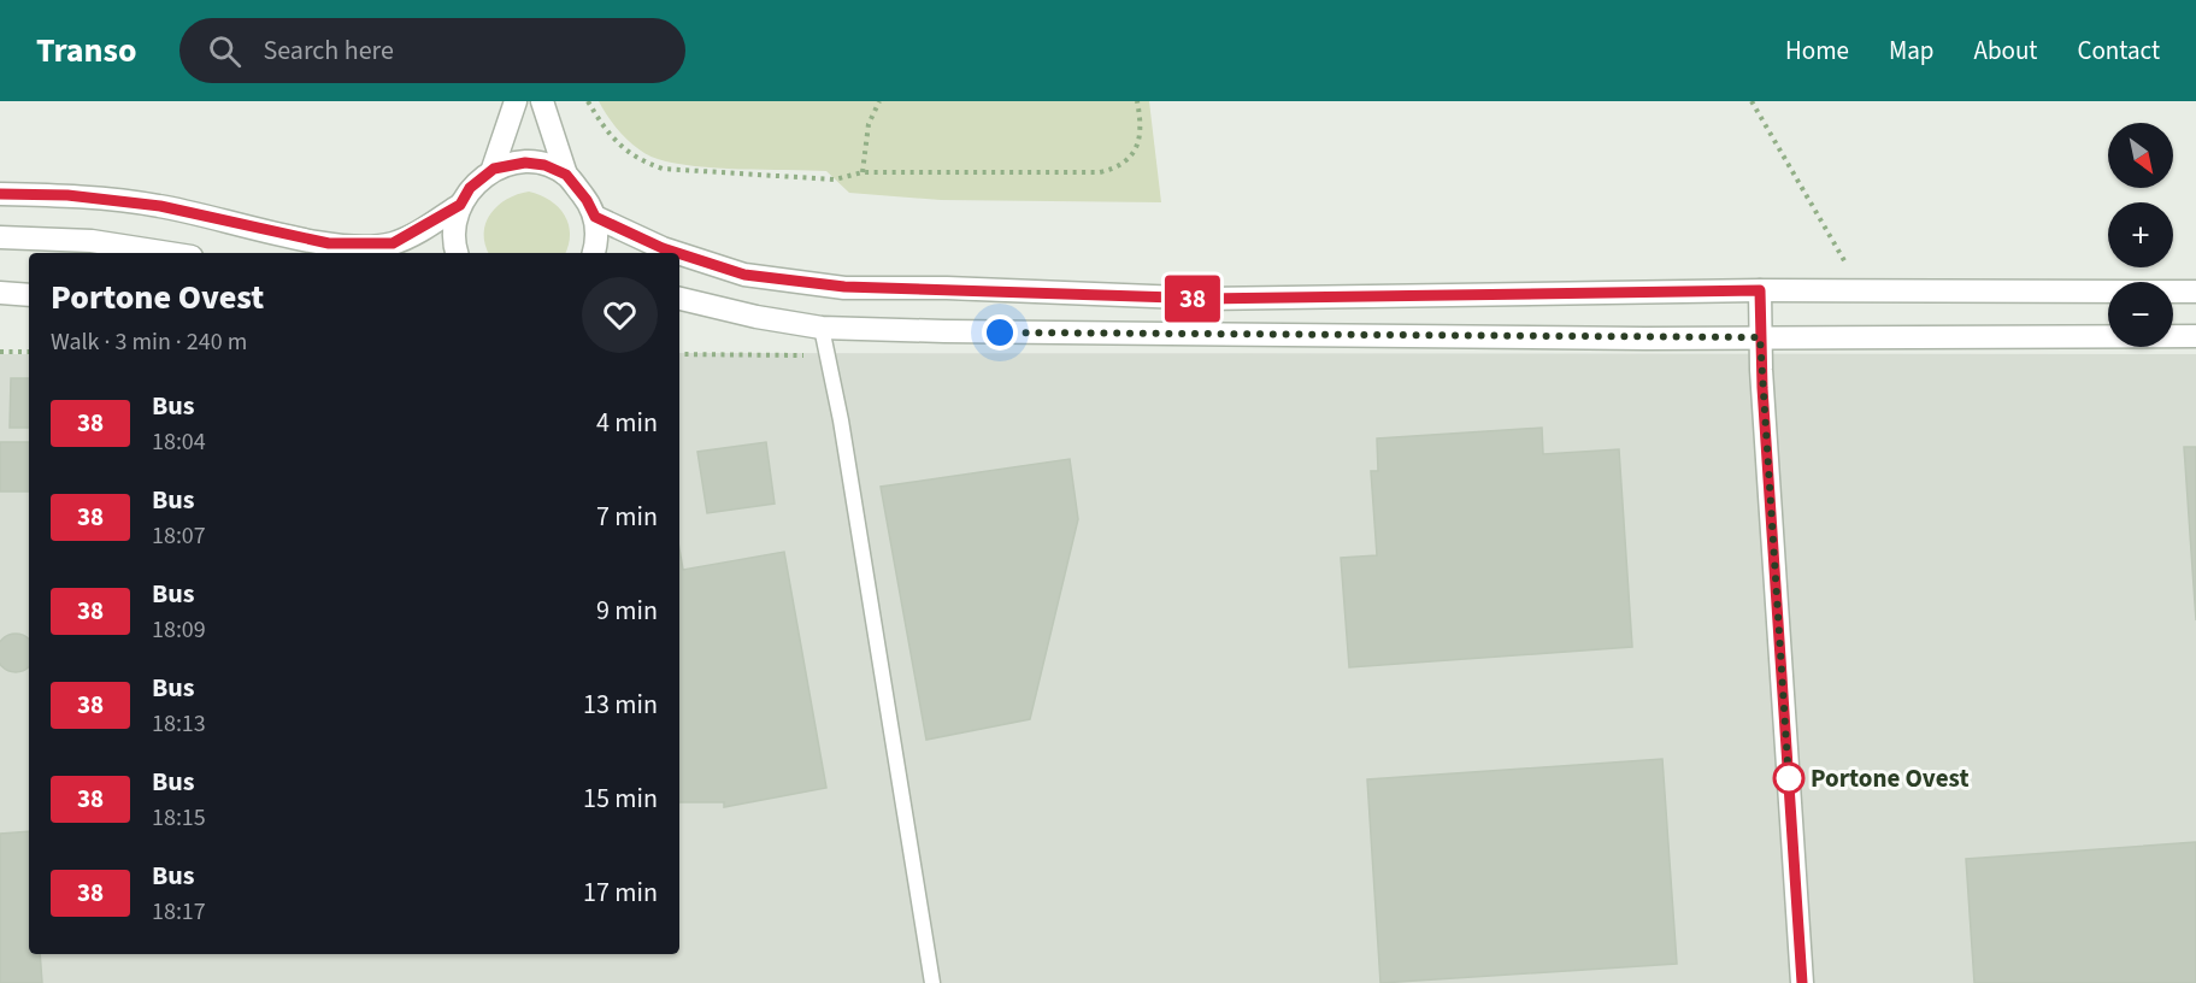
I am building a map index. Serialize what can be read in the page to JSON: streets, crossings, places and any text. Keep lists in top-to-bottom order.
{
  "places": ["Portone Ovest"],
  "lines": ["bus line 38"],
  "north": "bottom right",
  "page": {
    "header": "Transo",
    "search": "Search here",
    "nav": [
      "Home",
      "Map",
      "About",
      "Contact"
    ],
    "on_map": "38",
    "map_buttons": ["+", "−"],
    "heading": ["Portone Ovest", "Walk · 3 min · 240 m"],
    "list": [
      {
        "mark": "38",
        "name": "Bus",
        "note": "18:04",
        "value": "4 min"
      },
      {
        "mark": "38",
        "name": "Bus",
        "note": "18:07",
        "value": "7 min"
      },
      {
        "mark": "38",
        "name": "Bus",
        "note": "18:09",
        "value": "9 min"
      },
      {
        "mark": "38",
        "name": "Bus",
        "note": "18:13",
        "value": "13 min"
      },
      {
        "mark": "38",
        "name": "Bus",
        "note": "18:15",
        "value": "15 min"
      },
      {
        "mark": "38",
        "name": "Bus",
        "note": "18:17",
        "value": "17 min"
      }
    ]
  }
}
